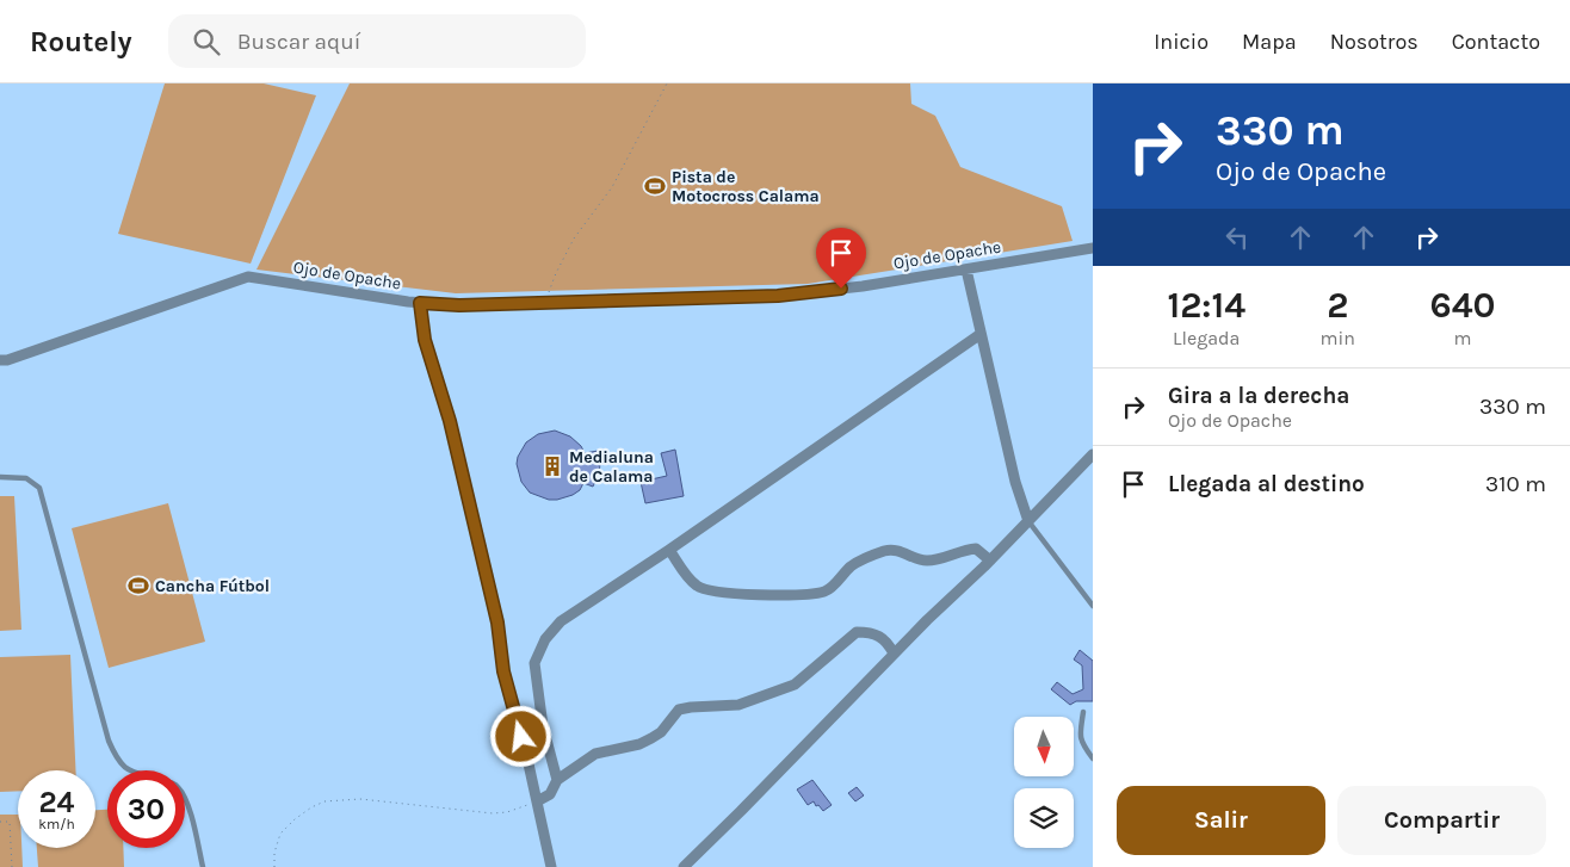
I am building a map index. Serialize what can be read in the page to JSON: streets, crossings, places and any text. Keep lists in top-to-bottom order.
{
  "streets": {
    "street": ["Ojo de Opache"]
  },
  "places": {
    "sports": ["Pista de Motocross Calama", "Cancha Fútbol"],
    "building": ["Medialuna de Calama"]
  },
  "north": "bottom",
  "page": {
    "header": "Routely",
    "search": "Buscar aquí",
    "nav": [
      "Inicio",
      "Mapa",
      "Nosotros",
      "Contacto"
    ],
    "turn": ["330 m", "Ojo de Opache"],
    "eta": [
      "12:14",
      "Llegada",
      "2",
      "min",
      "640",
      "m"
    ],
    "list": [
      {
        "name": "Gira a la derecha",
        "note": "Ojo de Opache",
        "value": "330 m"
      },
      {
        "name": "Llegada al destino",
        "value": "310 m"
      }
    ],
    "speed": "24 km/h",
    "limit": "30",
    "buttons": ["Salir", "Compartir"]
  }
}
